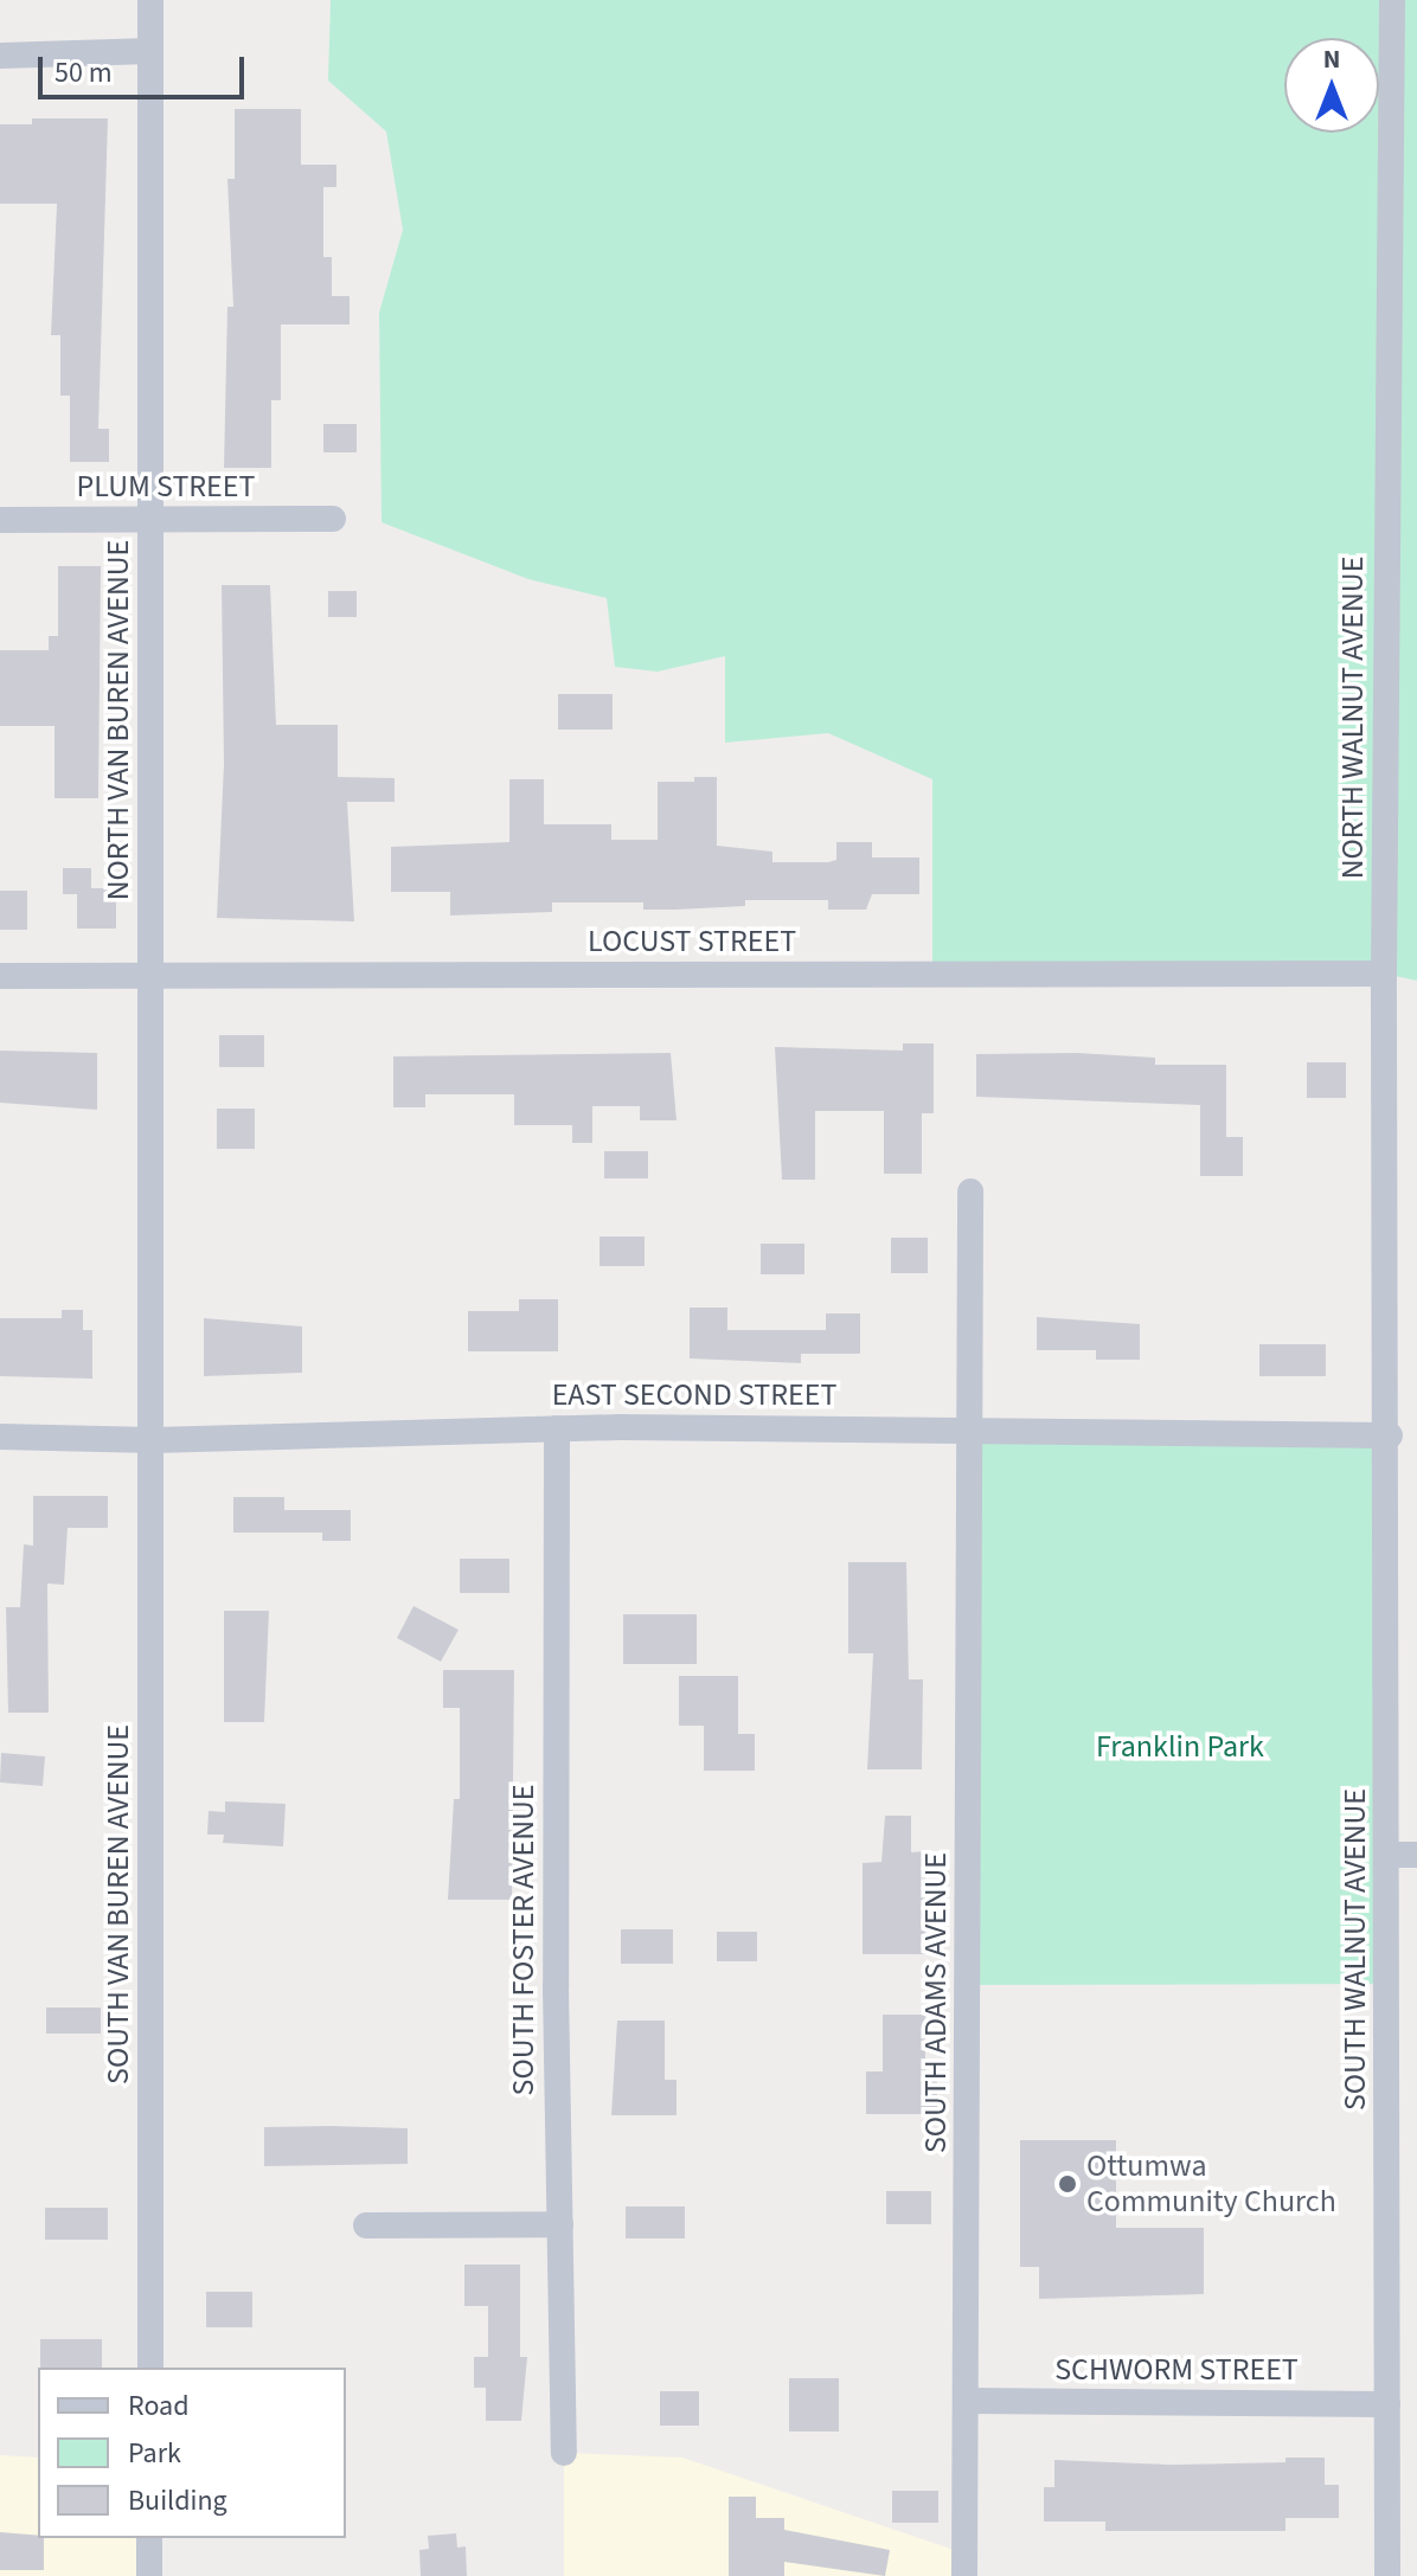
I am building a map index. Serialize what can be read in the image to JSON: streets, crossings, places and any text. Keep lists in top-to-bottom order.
{
  "streets": {
    "street": [
      "PLUM STREET",
      "NORTH WALNUT AVENUE",
      "NORTH VAN BUREN AVENUE",
      "LOCUST STREET",
      "EAST SECOND STREET",
      "SOUTH VAN BUREN AVENUE",
      "SOUTH FOSTER AVENUE",
      "SOUTH WALNUT AVENUE",
      "SOUTH ADAMS AVENUE",
      "SCHWORM STREET"
    ]
  },
  "crossings": [
    ["PLUM STREET", "NORTH VAN BUREN AVENUE"],
    ["NORTH WALNUT AVENUE", "LOCUST STREET"],
    ["NORTH WALNUT AVENUE", "EAST SECOND STREET"],
    ["NORTH WALNUT AVENUE", "SOUTH WALNUT AVENUE"],
    ["NORTH VAN BUREN AVENUE", "LOCUST STREET"],
    ["NORTH VAN BUREN AVENUE", "EAST SECOND STREET"],
    ["NORTH VAN BUREN AVENUE", "SOUTH VAN BUREN AVENUE"],
    ["EAST SECOND STREET", "SOUTH VAN BUREN AVENUE"],
    ["EAST SECOND STREET", "SOUTH FOSTER AVENUE"],
    ["EAST SECOND STREET", "SOUTH WALNUT AVENUE"],
    ["EAST SECOND STREET", "SOUTH ADAMS AVENUE"],
    ["SOUTH WALNUT AVENUE", "SCHWORM STREET"],
    ["SOUTH ADAMS AVENUE", "SCHWORM STREET"]
  ],
  "parks": ["Franklin Park"],
  "places": ["Ottumwa Community Church"],
  "legend": ["Road", "Park", "Building"],
  "scale_bar": "50 m",
  "north": "top"
}
